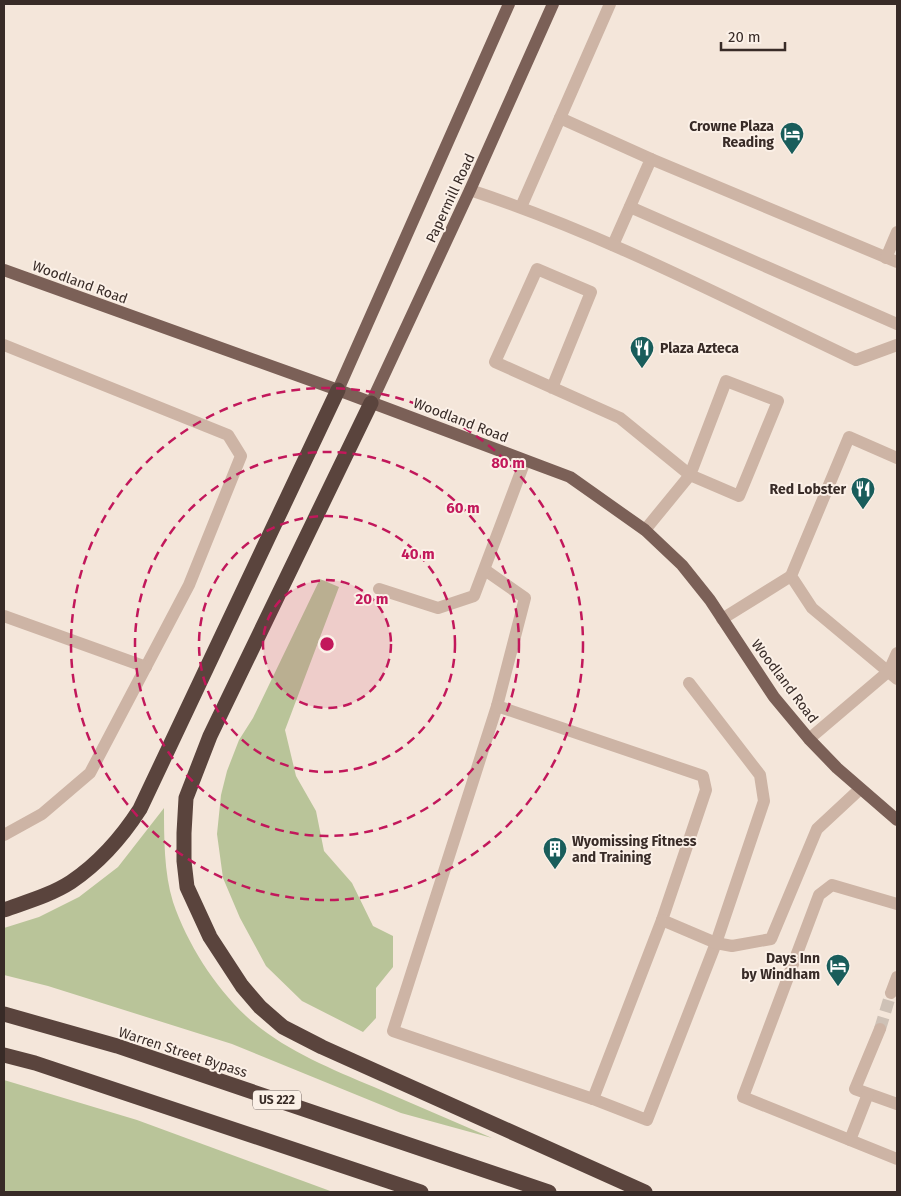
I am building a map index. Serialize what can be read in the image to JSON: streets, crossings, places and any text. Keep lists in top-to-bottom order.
{
  "streets": {
    "highway": ["Warren Street Bypass", "US 222"],
    "main road": ["Papermill Road", "Woodland Road"]
  },
  "crossings": [
    ["Papermill Road", "Woodland Road"]
  ],
  "places": {
    "hotel": ["Crowne Plaza Reading", "Days Inn by Windham"],
    "restaurant": ["Plaza Azteca", "Red Lobster"],
    "building": ["Wyomissing Fitness and Training"]
  },
  "scale_bar": "20 m",
  "rings": [
    "80 m",
    "60 m",
    "40 m",
    "20 m"
  ]
}
